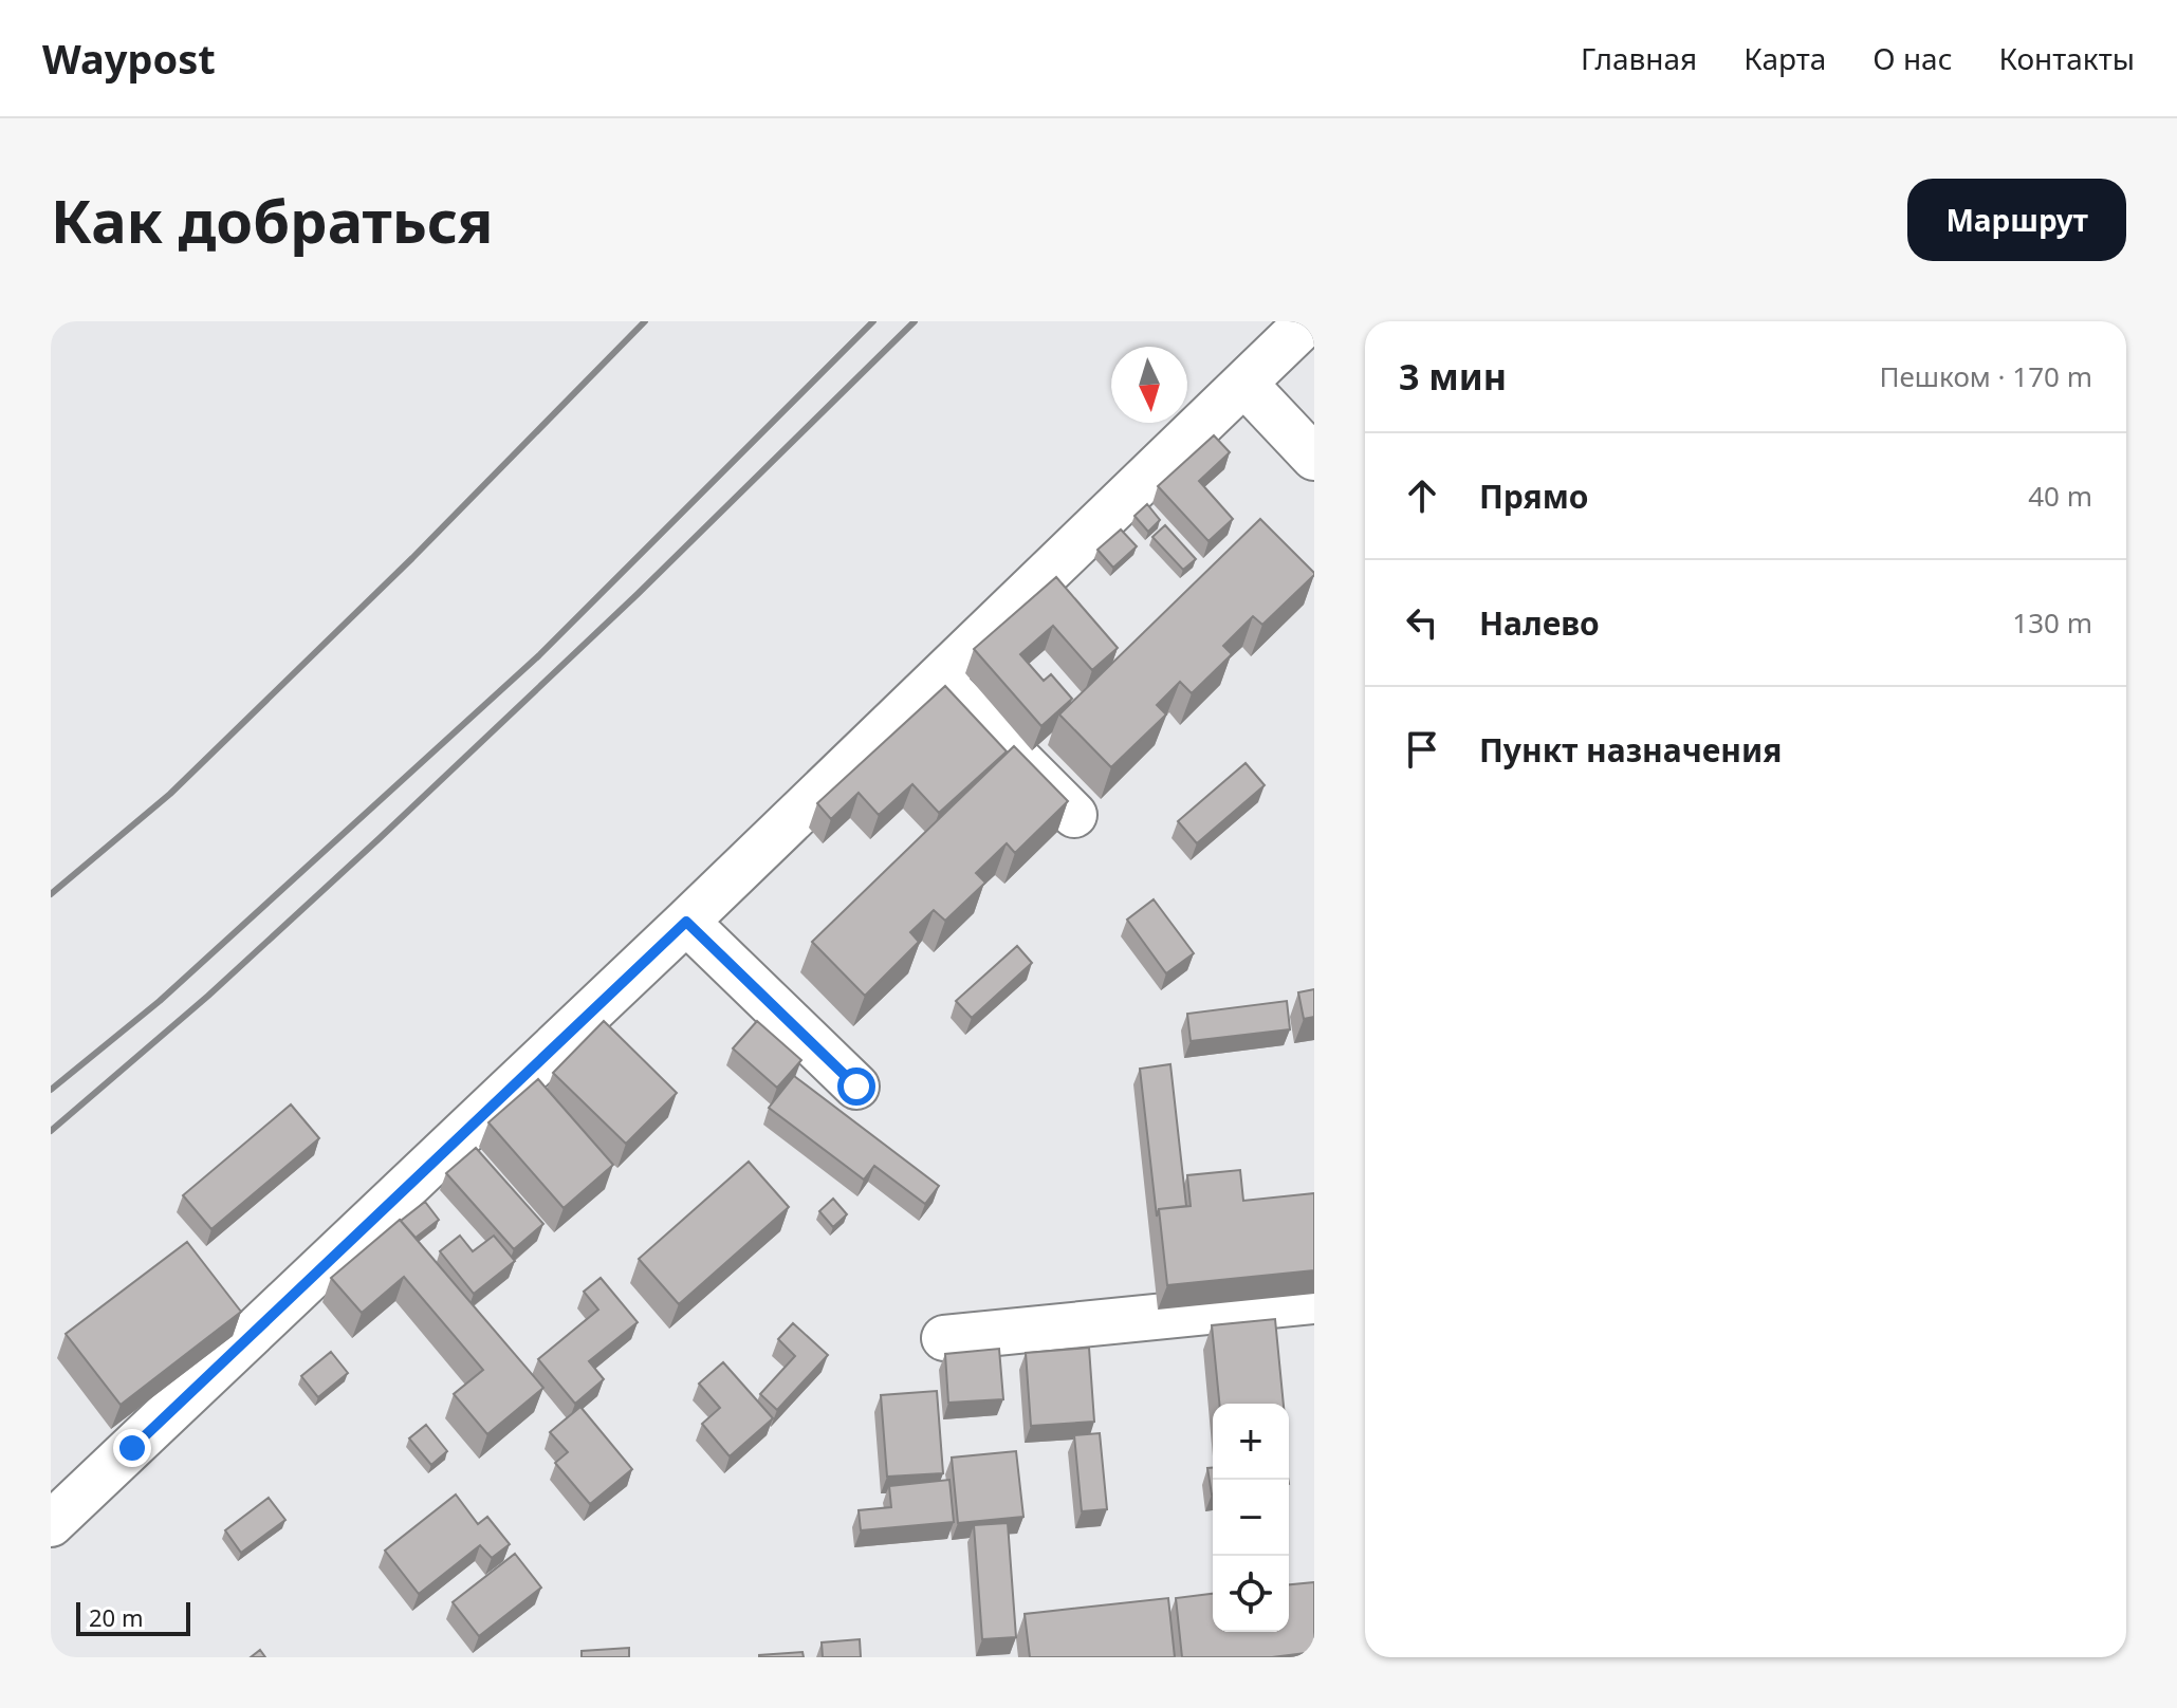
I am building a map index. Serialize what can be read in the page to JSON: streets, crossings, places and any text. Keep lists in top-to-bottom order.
{
  "scale_bar": "20 m",
  "north": "bottom",
  "page": {
    "header": "Waypost",
    "nav": [
      "Главная",
      "Карта",
      "О нас",
      "Контакты"
    ],
    "buttons": "Маршрут",
    "title": "Как добраться",
    "heading": ["3 мин", "Пешком · 170 m"],
    "list": [
      ["Прямо", "40 m"],
      ["Налево", "130 m"],
      "Пункт назначения"
    ],
    "map_buttons": ["+", "−"],
    "scale": "20 m"
  }
}
